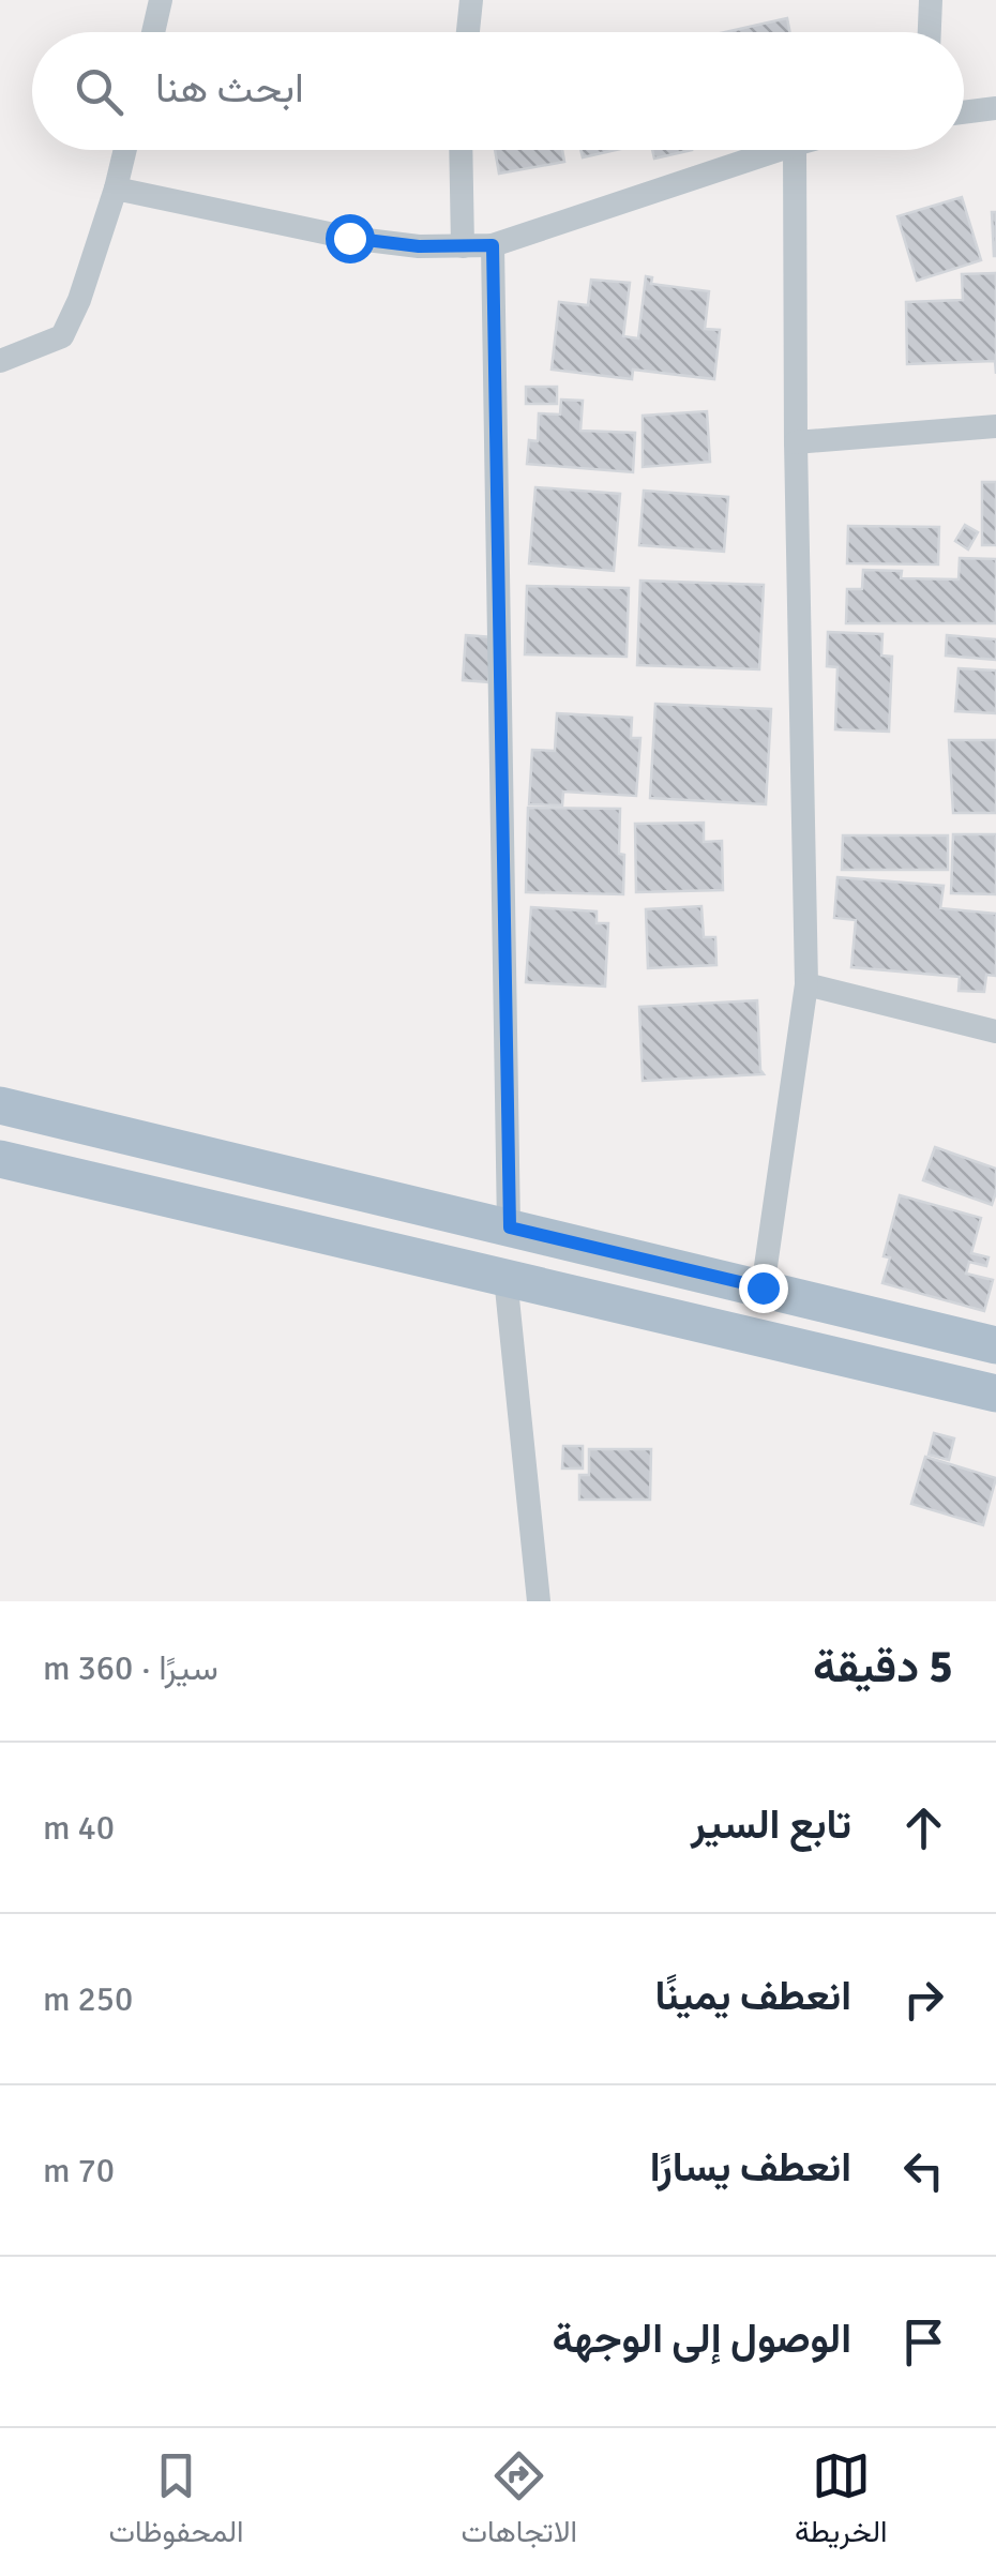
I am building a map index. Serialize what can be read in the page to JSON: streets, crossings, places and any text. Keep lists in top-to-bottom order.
{
  "page": {
    "search": "ابحث هنا",
    "heading": ["5 دقيقة", "سيرًا · 360 m"],
    "list": [
      ["تابع السير", "40 m"],
      ["انعطف يمينًا", "250 m"],
      ["انعطف يسارًا", "70 m"],
      "الوصول إلى الوجهة"
    ],
    "nav": ["الخريطة", "الاتجاهات", "المحفوظات"]
  }
}
